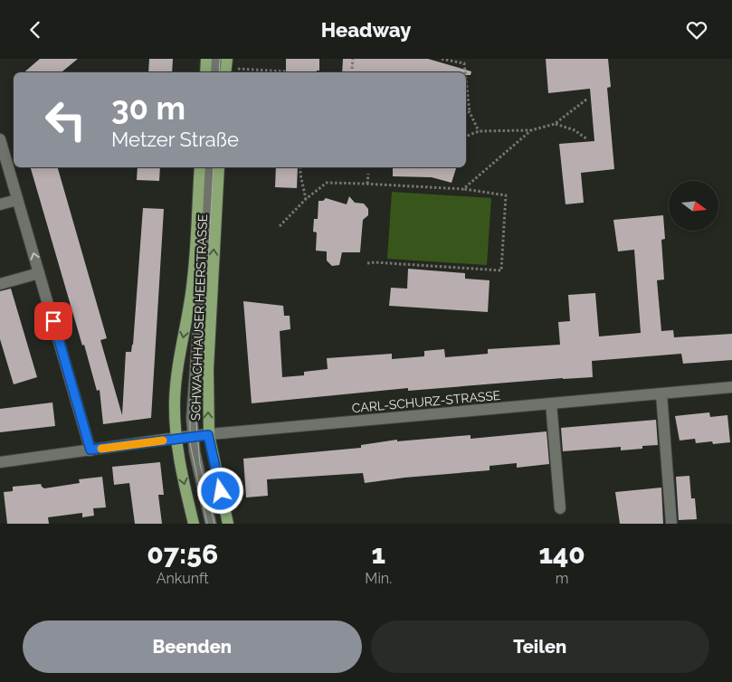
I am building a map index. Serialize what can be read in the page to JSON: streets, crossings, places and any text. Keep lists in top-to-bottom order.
{
  "streets": {
    "main road": ["SCHWACHHAUSER HEERSTRASSE"],
    "street": ["CARL-SCHURZ-STRASSE"]
  },
  "crossings": [
    ["SCHWACHHAUSER HEERSTRASSE", "CARL-SCHURZ-STRASSE"]
  ],
  "north": "right",
  "page": {
    "header": "Headway",
    "turn": ["30 m", "Metzer Straße"],
    "eta": [
      "07:56",
      "Ankunft",
      "1",
      "Min.",
      "140",
      "m"
    ],
    "buttons": ["Beenden", "Teilen"]
  }
}
